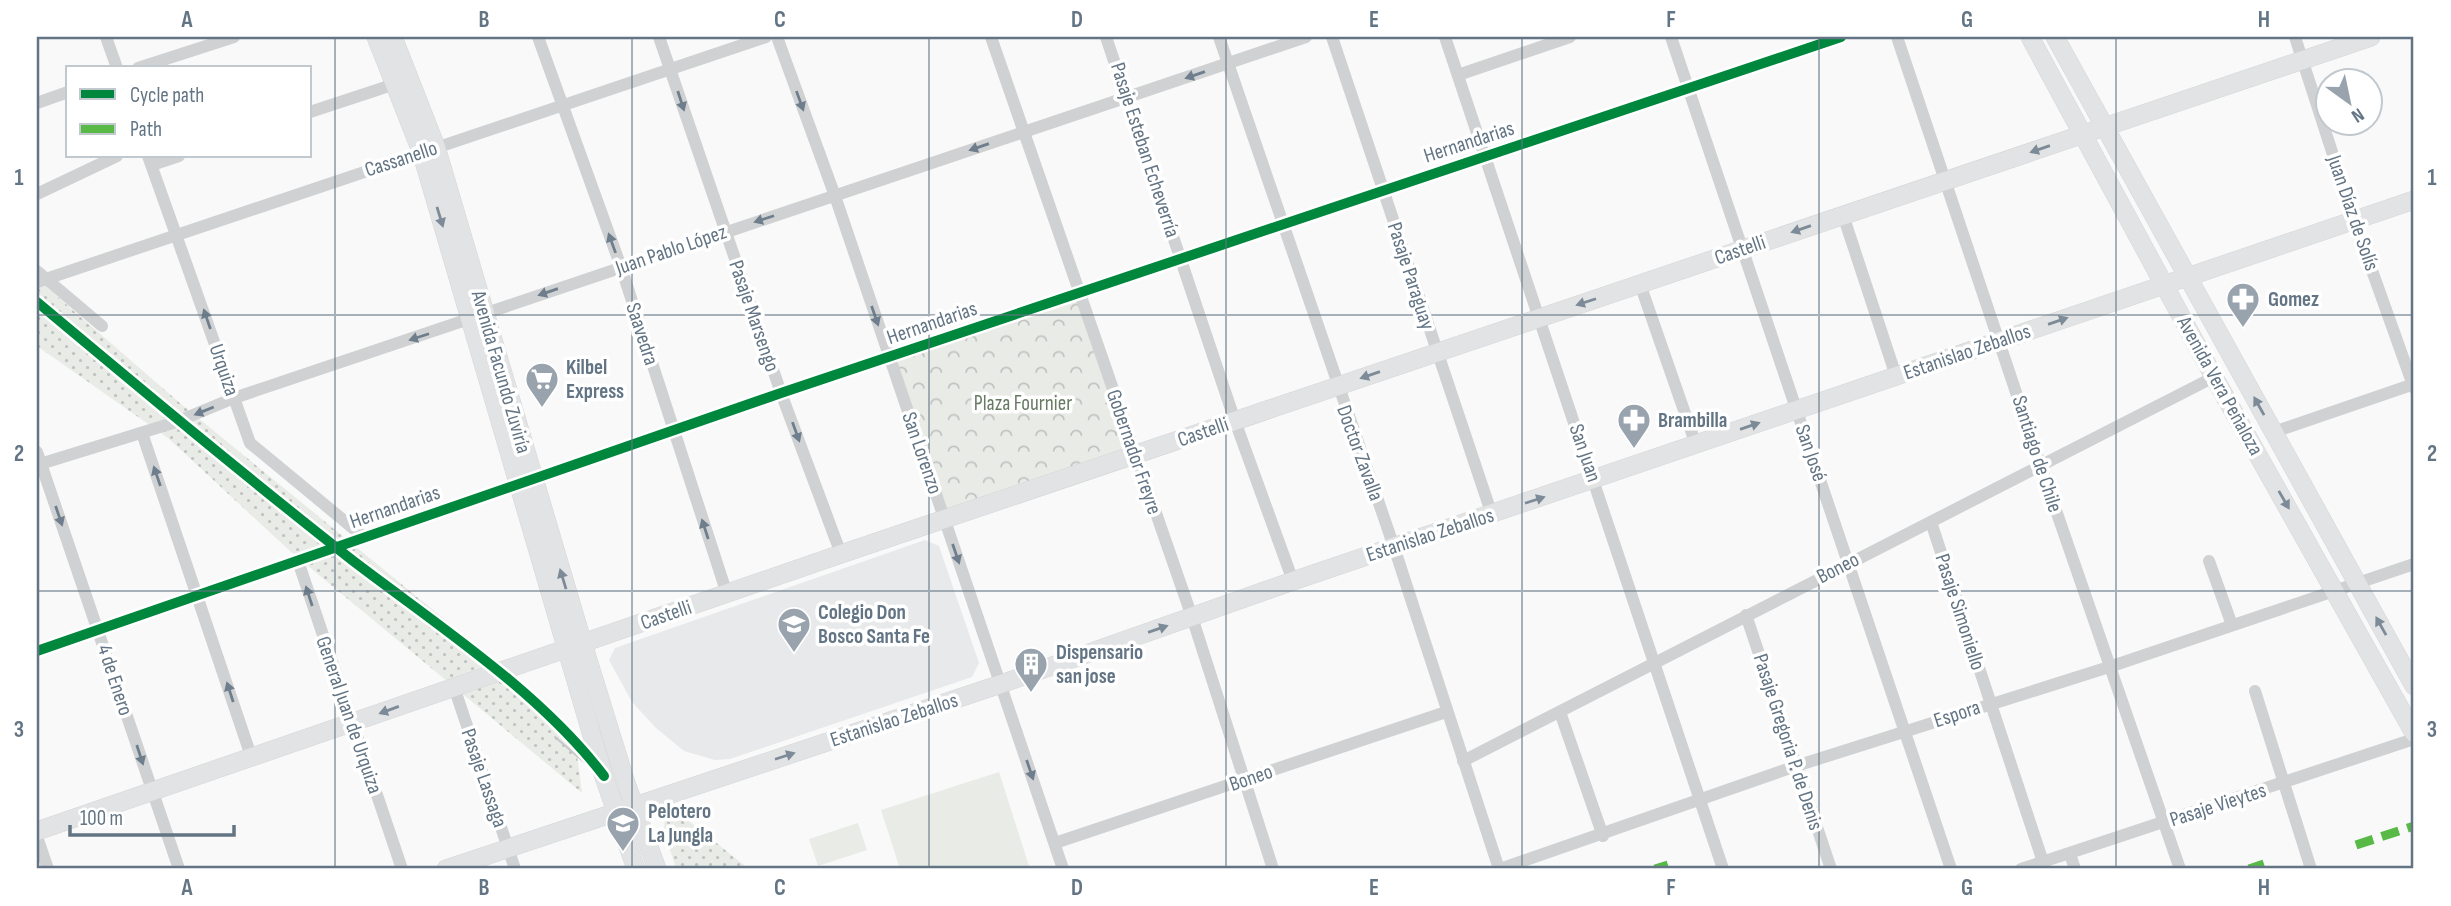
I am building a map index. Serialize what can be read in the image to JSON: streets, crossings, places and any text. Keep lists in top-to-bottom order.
{
  "streets": {
    "main road": [
      "Castelli",
      "Estanislao Zeballos",
      "Avenida Facundo Zuviría",
      "Avenida Vera Peñaloza"
    ],
    "street": [
      "Hernandarias",
      "Pasaje Esteban Echeverría",
      "Cassanello",
      "Juan Díaz de Solís",
      "Juan Pablo López",
      "Pasaje Paraguay",
      "Pasaje Marsengo",
      "Saavedra",
      "Urquiza",
      "Gobernador Freyre",
      "San Lorenzo",
      "Doctor Zavalla",
      "San Juan",
      "San José",
      "Santiago de Chile",
      "Boneo",
      "Pasaje Simoniello",
      "4 de Enero",
      "Espora",
      "General Juan de Urquiza",
      "Pasaje Gregoria P. de Denis",
      "Pasaje Lassaga",
      "Pasaje Vieytes"
    ]
  },
  "crossings": [
    ["Hernandarias", "Pasaje Esteban Echeverría"],
    ["Hernandarias", "Pasaje Paraguay"],
    ["Hernandarias", "Pasaje Marsengo"],
    ["Hernandarias", "Saavedra"],
    ["Hernandarias", "Urquiza"],
    ["Hernandarias", "Avenida Facundo Zuviría"],
    ["Hernandarias", "Gobernador Freyre"],
    ["Hernandarias", "San Lorenzo"],
    ["Hernandarias", "Doctor Zavalla"],
    ["Hernandarias", "San Juan"],
    ["Hernandarias", "San José"],
    ["Hernandarias", "4 de Enero"],
    ["Hernandarias", "General Juan de Urquiza"],
    ["Pasaje Esteban Echeverría", "Juan Pablo López"],
    ["Pasaje Esteban Echeverría", "Castelli"],
    ["Pasaje Esteban Echeverría", "Estanislao Zeballos"],
    ["Cassanello", "Pasaje Marsengo"],
    ["Cassanello", "Saavedra"],
    ["Cassanello", "Urquiza"],
    ["Cassanello", "Avenida Facundo Zuviría"],
    ["Juan Díaz de Solís", "Castelli"],
    ["Juan Díaz de Solís", "Estanislao Zeballos"],
    ["Juan Pablo López", "Pasaje Marsengo"],
    ["Juan Pablo López", "Saavedra"],
    ["Juan Pablo López", "Urquiza"],
    ["Juan Pablo López", "Avenida Facundo Zuviría"],
    ["Juan Pablo López", "Gobernador Freyre"],
    ["Juan Pablo López", "San Lorenzo"],
    ["Juan Pablo López", "Doctor Zavalla"],
    ["Juan Pablo López", "4 de Enero"],
    ["Castelli", "Pasaje Paraguay"],
    ["Castelli", "Pasaje Marsengo"],
    ["Castelli", "Saavedra"],
    ["Castelli", "Avenida Facundo Zuviría"],
    ["Castelli", "Avenida Vera Peñaloza"],
    ["Castelli", "Gobernador Freyre"],
    ["Castelli", "San Lorenzo"],
    ["Castelli", "Doctor Zavalla"],
    ["Castelli", "San Juan"],
    ["Castelli", "San José"],
    ["Castelli", "Santiago de Chile"],
    ["Castelli", "4 de Enero"],
    ["Castelli", "General Juan de Urquiza"],
    ["Castelli", "Pasaje Lassaga"],
    ["Pasaje Paraguay", "Estanislao Zeballos"],
    ["Estanislao Zeballos", "Avenida Facundo Zuviría"],
    ["Estanislao Zeballos", "Avenida Vera Peñaloza"],
    ["Estanislao Zeballos", "Gobernador Freyre"],
    ["Estanislao Zeballos", "San Lorenzo"],
    ["Estanislao Zeballos", "Doctor Zavalla"],
    ["Estanislao Zeballos", "San Juan"],
    ["Estanislao Zeballos", "San José"],
    ["Estanislao Zeballos", "Santiago de Chile"],
    ["Estanislao Zeballos", "Pasaje Lassaga"],
    ["Avenida Vera Peñaloza", "Boneo"],
    ["Avenida Vera Peñaloza", "Espora"],
    ["Gobernador Freyre", "Boneo"],
    ["San Lorenzo", "Boneo"],
    ["Doctor Zavalla", "Boneo"],
    ["Doctor Zavalla", "Espora"],
    ["San Juan", "Boneo"],
    ["San Juan", "Espora"],
    ["San José", "Boneo"],
    ["San José", "Espora"],
    ["Santiago de Chile", "Boneo"],
    ["Santiago de Chile", "Espora"],
    ["Santiago de Chile", "Pasaje Vieytes"],
    ["Boneo", "Pasaje Simoniello"],
    ["Boneo", "Pasaje Gregoria P. de Denis"],
    ["Pasaje Simoniello", "Espora"],
    ["Pasaje Simoniello", "Pasaje Vieytes"],
    ["Espora", "Pasaje Gregoria P. de Denis"]
  ],
  "one_way": [
    "Juan Pablo López",
    "Pasaje Marsengo",
    "Saavedra",
    "Estanislao Zeballos",
    "Urquiza",
    "San Lorenzo"
  ],
  "parks": ["Plaza Fournier"],
  "places": {
    "pharmacy": ["Gomez", "Brambilla"],
    "supermarket": ["Kilbel Express"],
    "school or university": ["Colegio Don Bosco Santa Fe", "Pelotero La Jungla"],
    "building": ["Dispensario san jose"]
  },
  "legend": ["Cycle path", "Path"],
  "scale_bar": "100 m",
  "north": "bottom right",
  "grid": {
    "columns": [
      "A",
      "B",
      "C",
      "D",
      "E",
      "F",
      "G",
      "H"
    ],
    "rows": ["1", "2", "3"]
  }
}
